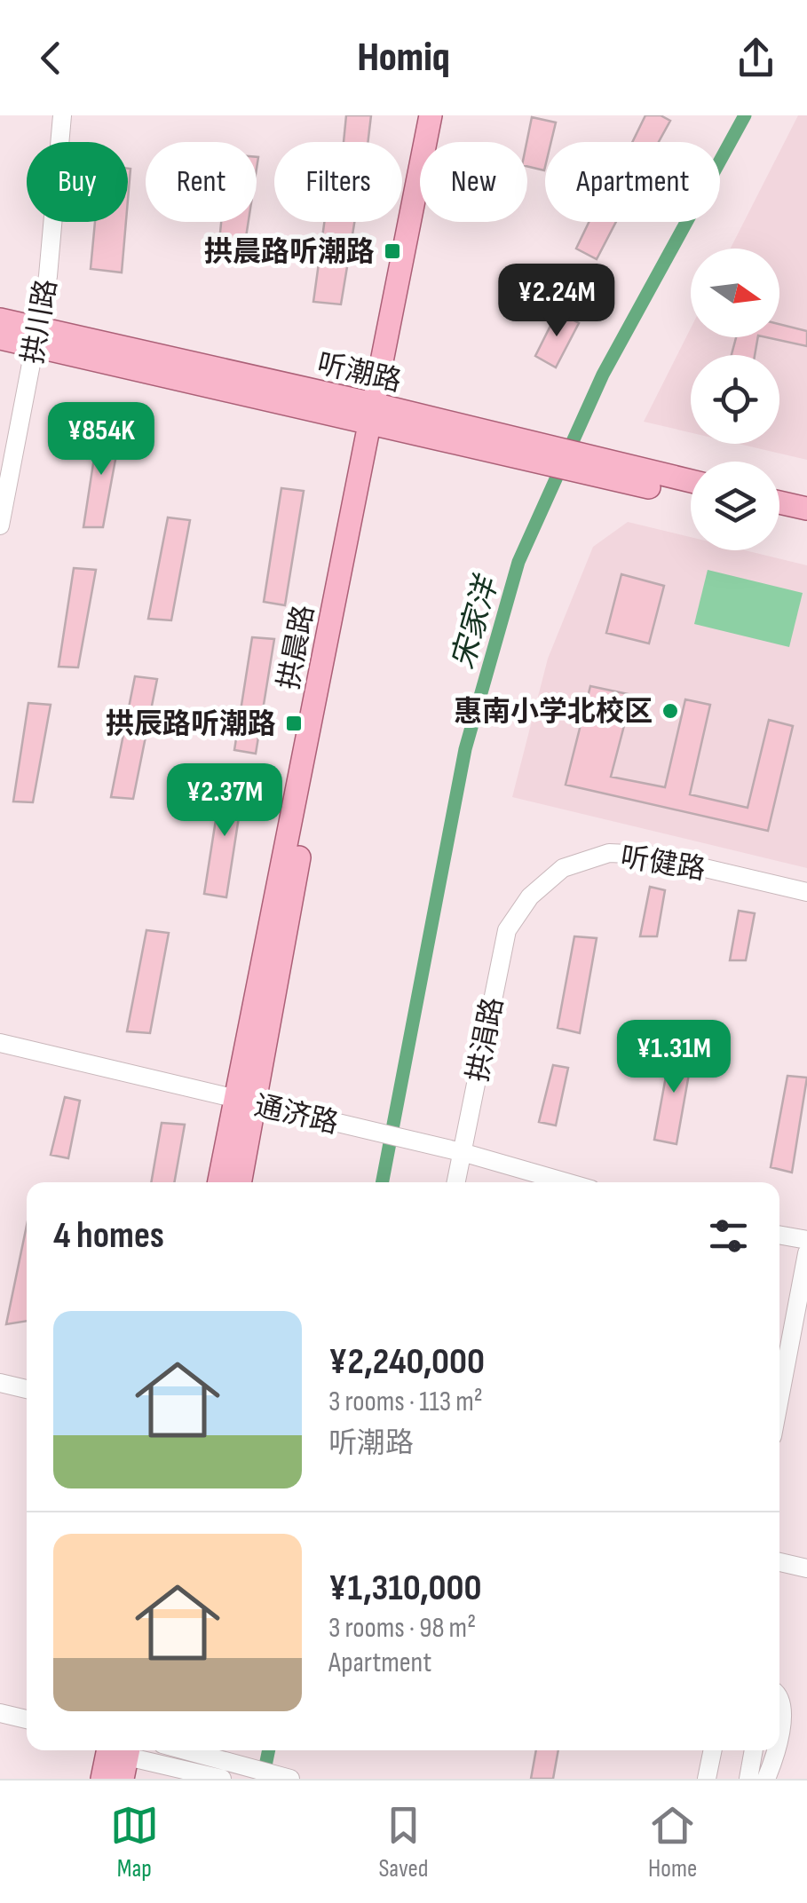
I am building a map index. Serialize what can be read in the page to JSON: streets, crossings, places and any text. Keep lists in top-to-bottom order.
{
  "streets": {
    "main road": ["听潮路", "拱晨路"],
    "street": [
      "拱川路",
      "听健路",
      "拱涓路",
      "通济路"
    ]
  },
  "crossings": [
    ["拱川路", "听潮路"],
    ["听潮路", "拱晨路"],
    ["拱晨路", "通济路"],
    ["听健路", "拱涓路"],
    ["拱涓路", "通济路"]
  ],
  "water": ["宋家洋"],
  "places": {
    "transit": ["拱晨路听潮路", "拱辰路听潮路"],
    "other": ["惠南小学北校区"]
  },
  "north": "right",
  "page": {
    "header": "Homiq",
    "chip": [
      "Buy",
      "Rent",
      "Filters",
      "New",
      "Apartment"
    ],
    "price": [
      "¥2.24M",
      "¥854K",
      "¥2.37M",
      "¥1.31M"
    ],
    "heading": "4 homes",
    "list": [
      {
        "name": "¥2,240,000",
        "note": "3 rooms · 113 m² · 听潮路"
      },
      {
        "name": "¥1,310,000",
        "note": "3 rooms · 98 m² · Apartment"
      }
    ],
    "tabs": ["Map", "Saved", "Home"]
  }
}
